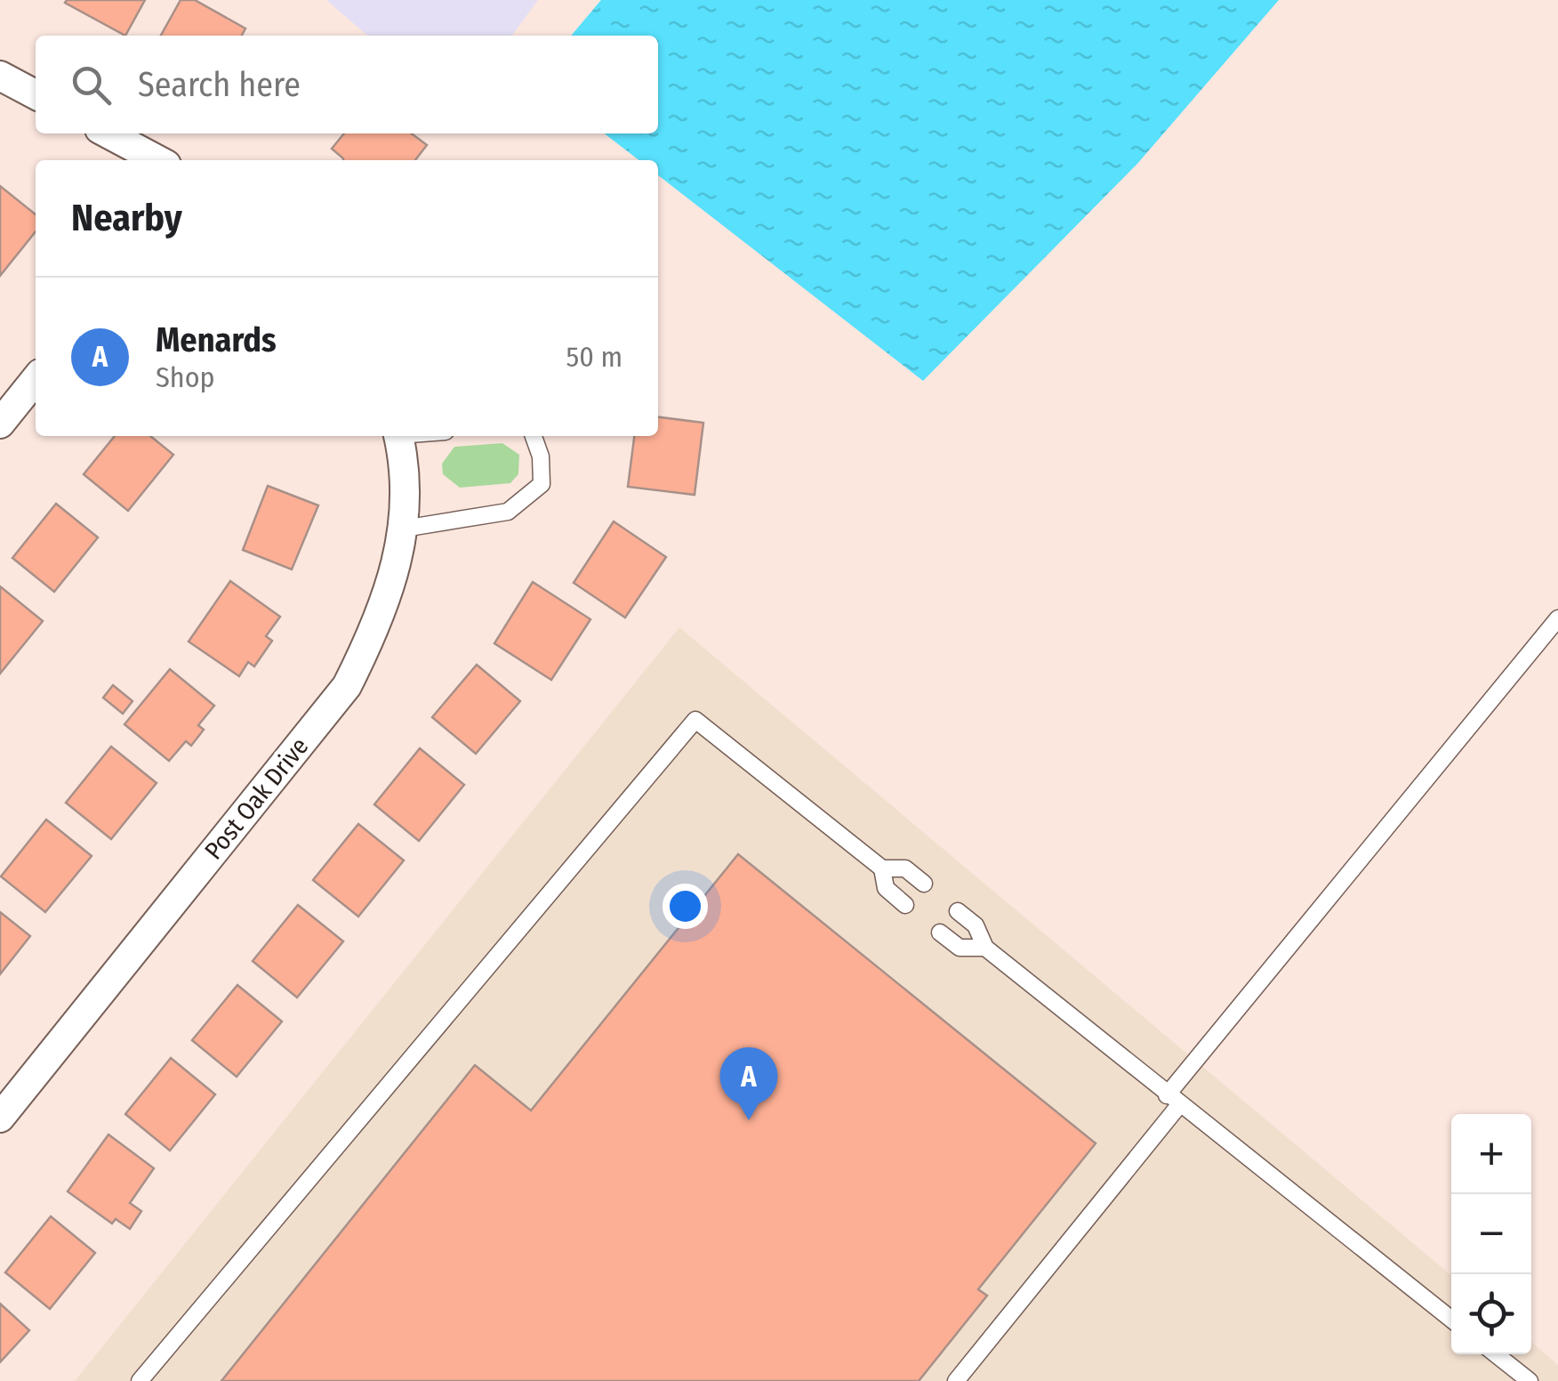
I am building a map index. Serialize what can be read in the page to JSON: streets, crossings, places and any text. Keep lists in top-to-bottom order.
{
  "streets": {
    "street": ["Post Oak Drive"]
  },
  "page": {
    "search": "Search here",
    "heading": "Nearby",
    "list": [
      {
        "mark": "A",
        "name": "Menards",
        "note": "Shop",
        "value": "50 m"
      }
    ],
    "pins": "A",
    "map_buttons": ["+", "−"]
  }
}
